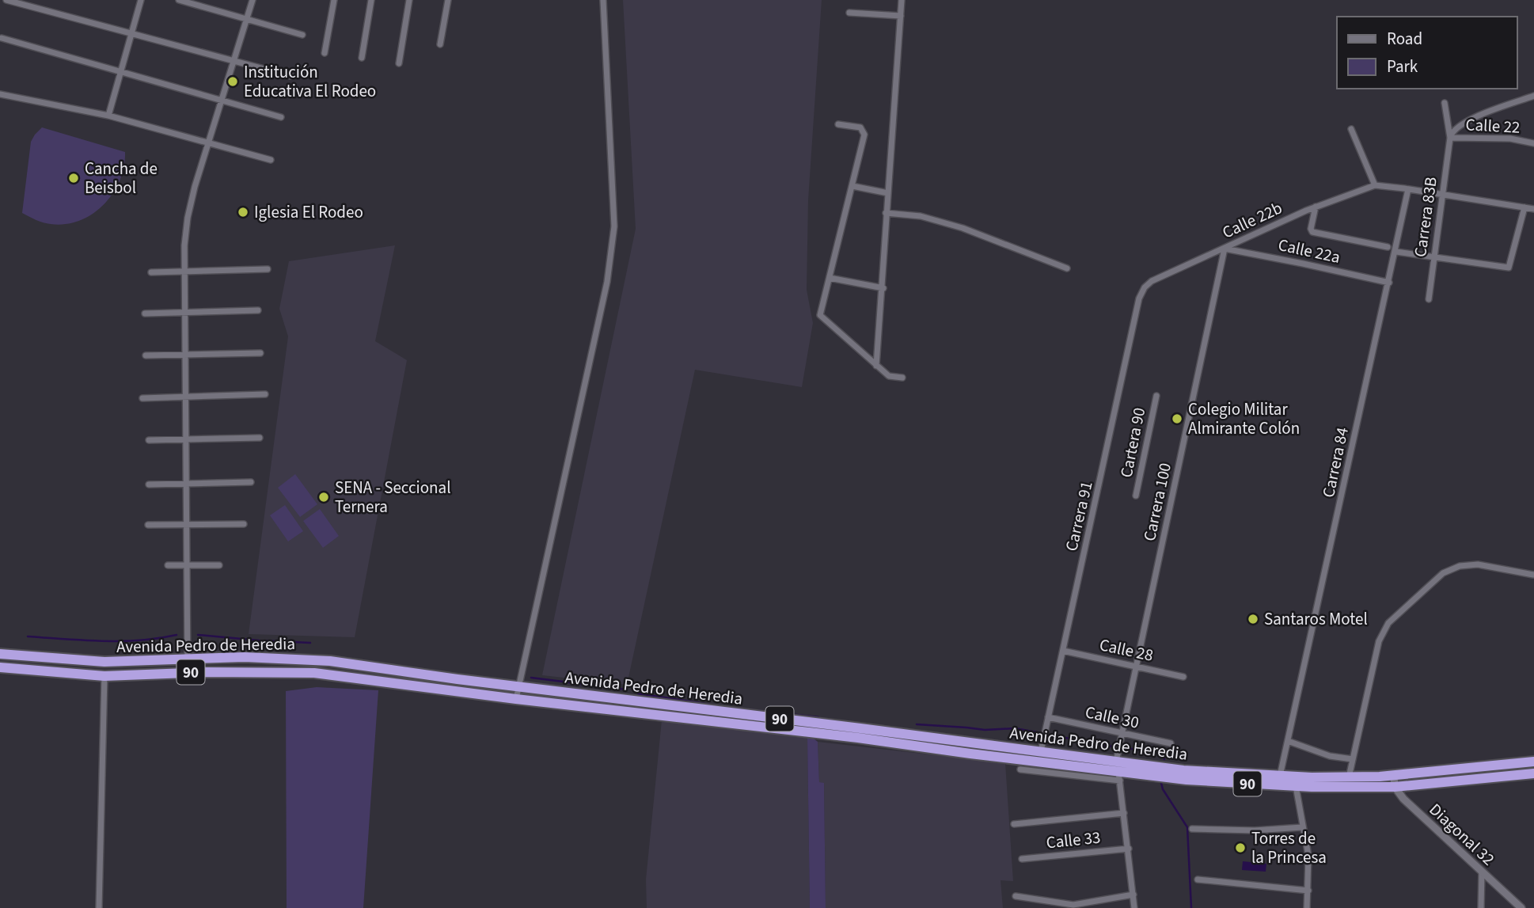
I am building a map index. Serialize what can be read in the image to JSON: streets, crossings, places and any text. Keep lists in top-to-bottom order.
{
  "streets": {
    "highway": ["Avenida Pedro de Heredia", "90"],
    "street": [
      "Calle 22",
      "Carrera 83B",
      "Calle 22b",
      "Calle 22a",
      "Cartera 90",
      "Carrera 84",
      "Carrera 100",
      "Carrera 91",
      "Calle 28",
      "Calle 30",
      "Diagonal 32",
      "Calle 33"
    ]
  },
  "crossings": [
    ["Calle 22", "Carrera 83B"],
    ["Calle 22b", "Calle 22a"],
    ["Calle 22b", "Carrera 100"],
    ["Calle 22b", "Carrera 91"],
    ["Calle 22a", "Carrera 84"],
    ["Calle 22a", "Carrera 100"],
    ["Carrera 84", "Avenida Pedro de Heredia"],
    ["Carrera 100", "Avenida Pedro de Heredia"],
    ["Carrera 100", "Calle 28"],
    ["Carrera 100", "Calle 30"],
    ["Carrera 91", "Avenida Pedro de Heredia"],
    ["Carrera 91", "Calle 28"],
    ["Carrera 91", "Calle 30"],
    ["Avenida Pedro de Heredia", "Diagonal 32"]
  ],
  "places": [
    "Institución Educativa El Rodeo",
    "Cancha de Beisbol",
    "Iglesia El Rodeo",
    "Colegio Militar Almirante Colón",
    "SENA - Seccional Ternera",
    "Santaros Motel",
    "Torres de la Princesa"
  ],
  "legend": ["Road", "Park"]
}
